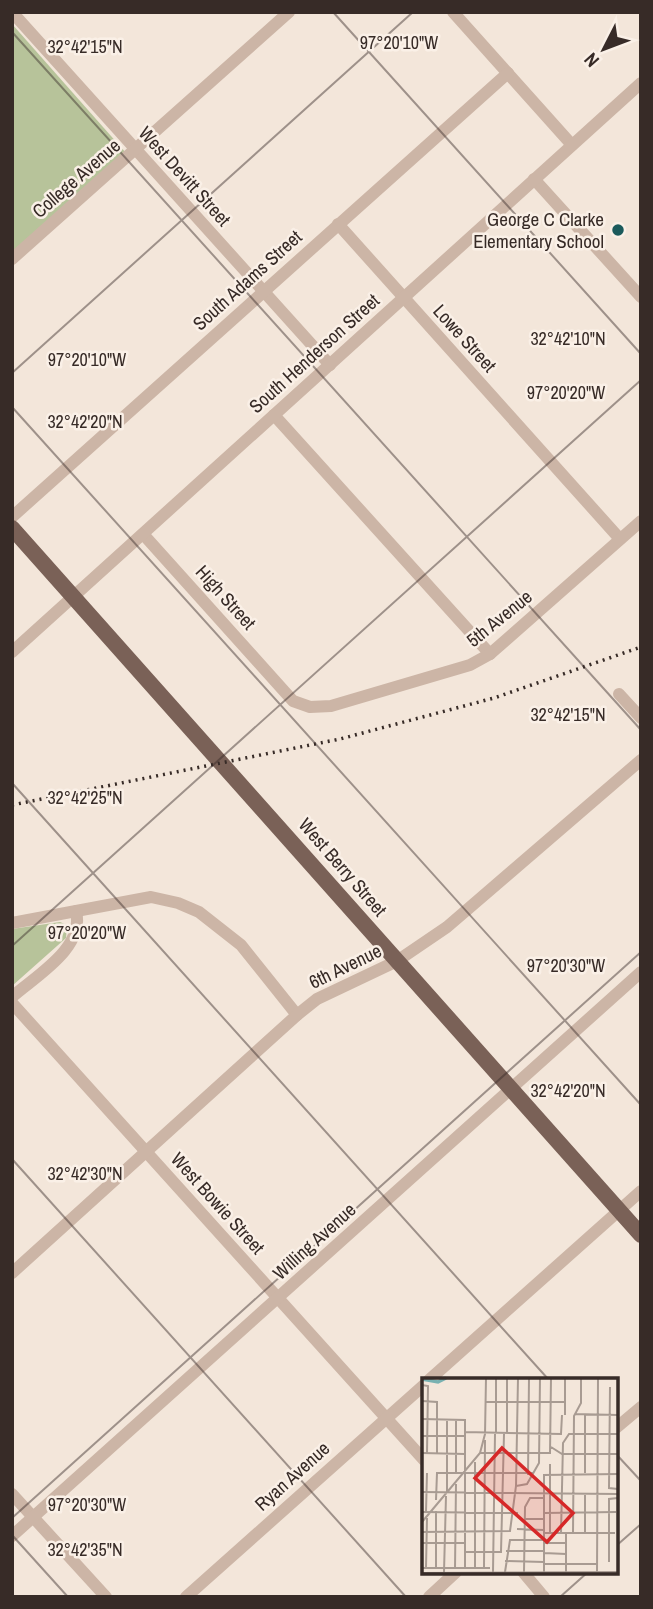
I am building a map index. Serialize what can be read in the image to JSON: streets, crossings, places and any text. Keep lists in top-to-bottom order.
{
  "streets": {
    "main road": ["West Berry Street"],
    "street": [
      "West Devitt Street",
      "College Avenue",
      "South Adams Street",
      "Lowe Street",
      "South Henderson Street",
      "High Street",
      "5th Avenue",
      "6th Avenue",
      "West Bowie Street",
      "Willing Avenue",
      "Ryan Avenue"
    ]
  },
  "crossings": [
    ["West Devitt Street", "College Avenue"],
    ["West Devitt Street", "South Adams Street"],
    ["West Devitt Street", "South Henderson Street"],
    ["South Adams Street", "Lowe Street"],
    ["Lowe Street", "South Henderson Street"],
    ["Lowe Street", "5th Avenue"],
    ["South Henderson Street", "High Street"],
    ["South Henderson Street", "West Berry Street"],
    ["High Street", "5th Avenue"],
    ["West Berry Street", "6th Avenue"],
    ["West Berry Street", "Willing Avenue"],
    ["6th Avenue", "West Bowie Street"],
    ["West Bowie Street", "Willing Avenue"],
    ["West Bowie Street", "Ryan Avenue"]
  ],
  "places": ["George C Clarke Elementary School"],
  "north": "bottom left",
  "coordinates": [
    "97°20'10\"W",
    "32°42'15\"N",
    "32°42'10\"N",
    "97°20'20\"W",
    "32°42'20\"N",
    "32°42'25\"N",
    "97°20'30\"W",
    "32°42'30\"N",
    "32°42'35\"N"
  ]
}
